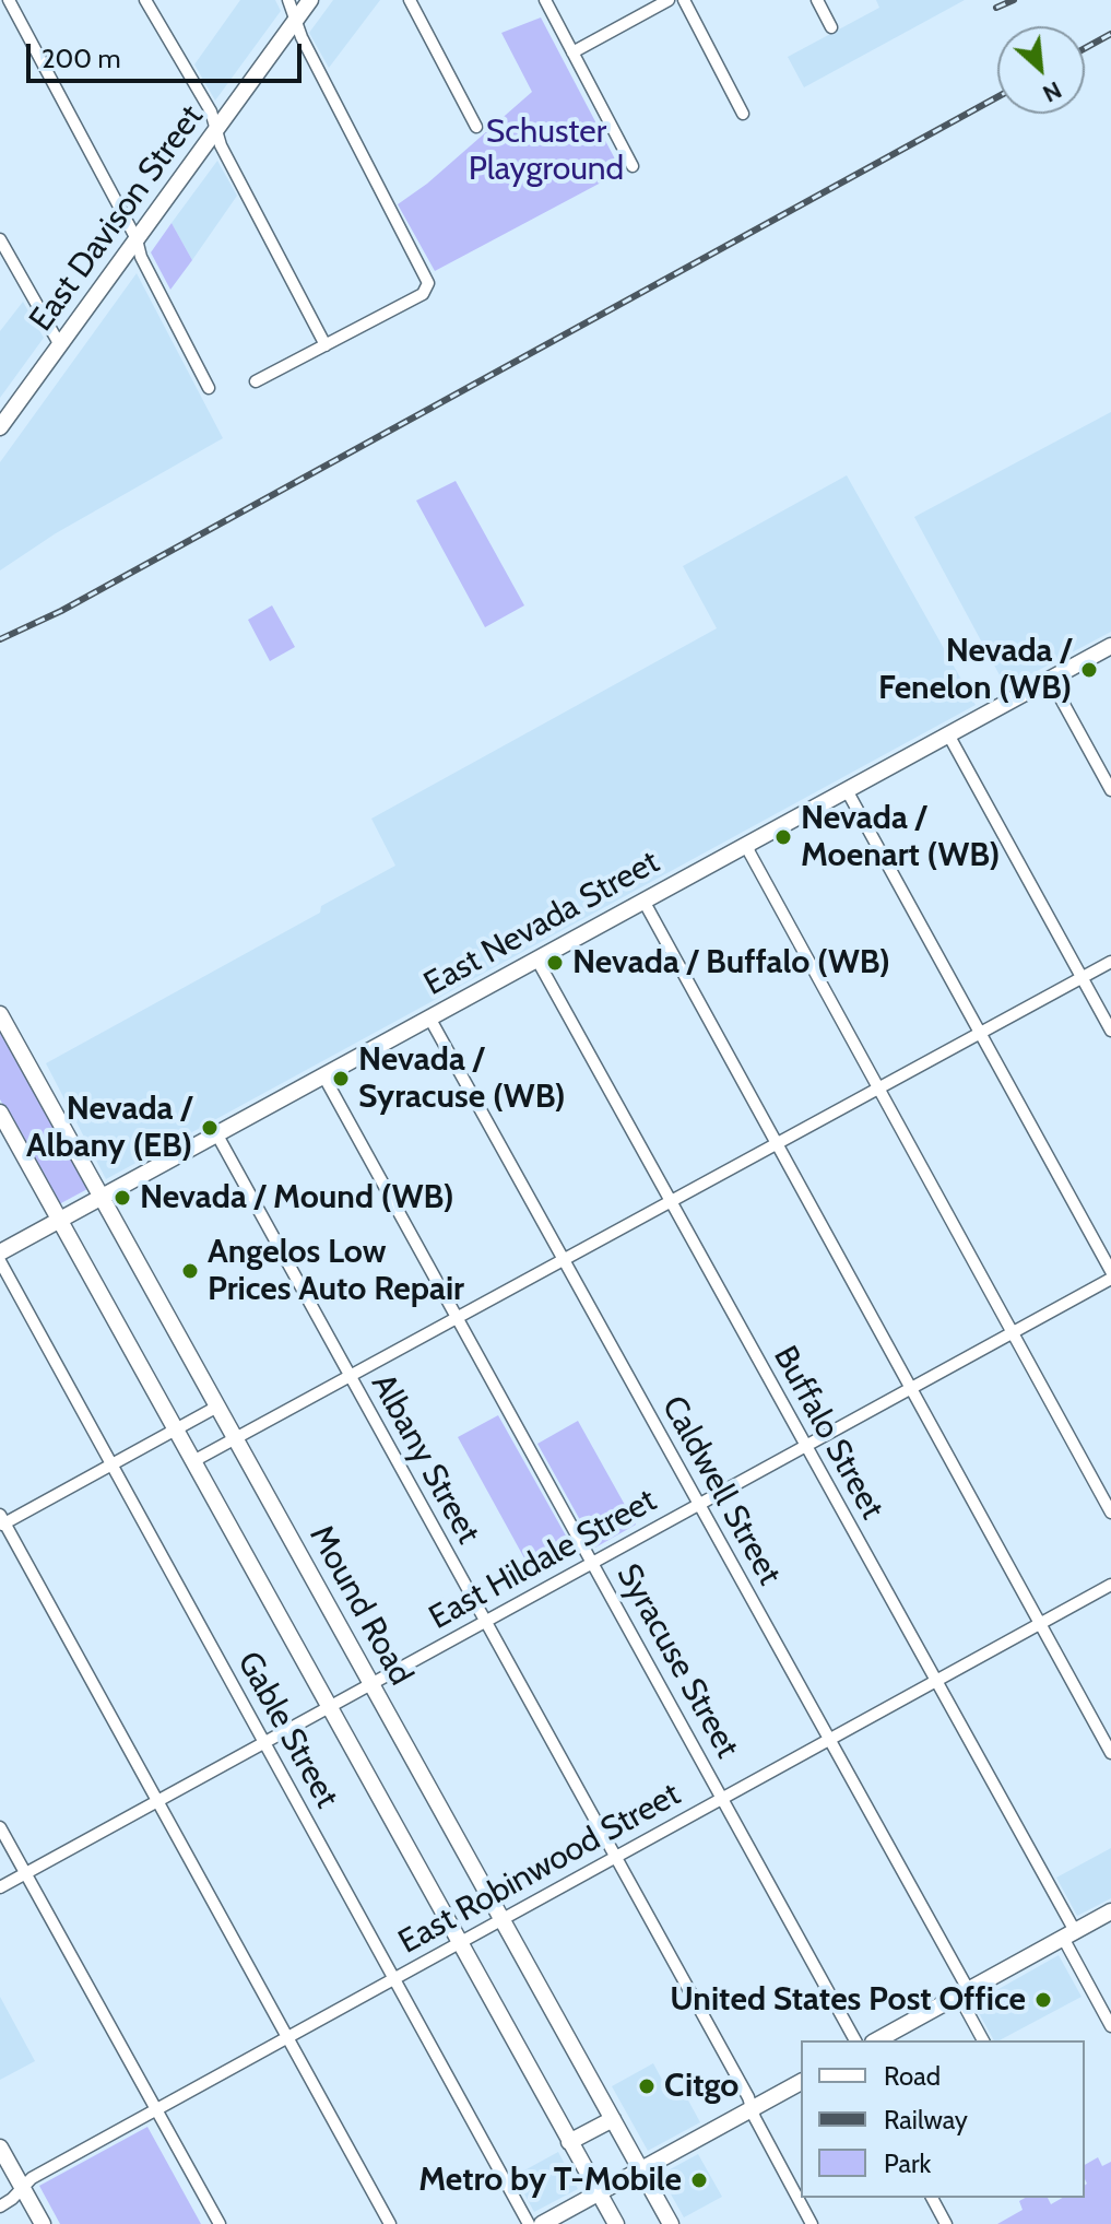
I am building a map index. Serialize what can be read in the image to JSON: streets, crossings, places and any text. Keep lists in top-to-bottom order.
{
  "streets": {
    "main road": ["East Davison Street", "East Nevada Street", "Mound Road"],
    "street": [
      "Buffalo Street",
      "Albany Street",
      "Caldwell Street",
      "East Hildale Street",
      "Syracuse Street",
      "Gable Street",
      "East Robinwood Street"
    ]
  },
  "crossings": [
    ["East Nevada Street", "Buffalo Street"],
    ["East Nevada Street", "Albany Street"],
    ["East Nevada Street", "Caldwell Street"],
    ["East Nevada Street", "Mound Road"],
    ["East Nevada Street", "Syracuse Street"],
    ["Buffalo Street", "East Hildale Street"],
    ["Buffalo Street", "East Robinwood Street"],
    ["Albany Street", "East Hildale Street"],
    ["Albany Street", "East Robinwood Street"],
    ["Caldwell Street", "East Hildale Street"],
    ["Caldwell Street", "East Robinwood Street"],
    ["East Hildale Street", "Mound Road"],
    ["East Hildale Street", "Syracuse Street"],
    ["East Hildale Street", "Gable Street"],
    ["Mound Road", "East Robinwood Street"],
    ["Syracuse Street", "East Robinwood Street"],
    ["Gable Street", "East Robinwood Street"]
  ],
  "parks": ["Schuster Playground"],
  "places": [
    "Nevada / Fenelon (WB)",
    "Nevada / Moenart (WB)",
    "Nevada / Buffalo (WB)",
    "Nevada / Syracuse (WB)",
    "Nevada / Albany (EB)",
    "Nevada / Mound (WB)",
    "Angelos Low Prices Auto Repair",
    "United States Post Office",
    "Citgo",
    "Metro by T-Mobile"
  ],
  "legend": ["Road", "Railway", "Park"],
  "scale_bar": "200 m",
  "north": "bottom right"
}
